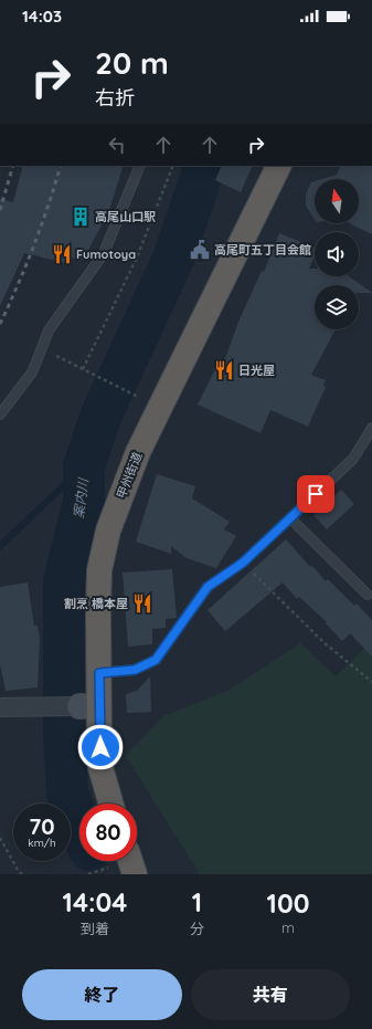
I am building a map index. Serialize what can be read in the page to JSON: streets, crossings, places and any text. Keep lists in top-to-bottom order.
{
  "streets": {
    "highway": ["甲州街道"]
  },
  "water": ["案内川"],
  "places": {
    "building": ["高尾山口駅"],
    "public building": ["高尾町五丁目会館"],
    "restaurant": ["Fumotoya", "日光屋", "割烹 橋本屋"]
  },
  "north": "top",
  "page": {
    "status": "14:03",
    "turn": ["20 m", "右折"],
    "speed": "70 km/h",
    "limit": "80",
    "eta": [
      "14:04",
      "到着",
      "1",
      "分",
      "100",
      "m"
    ],
    "buttons": ["終了", "共有"]
  }
}
